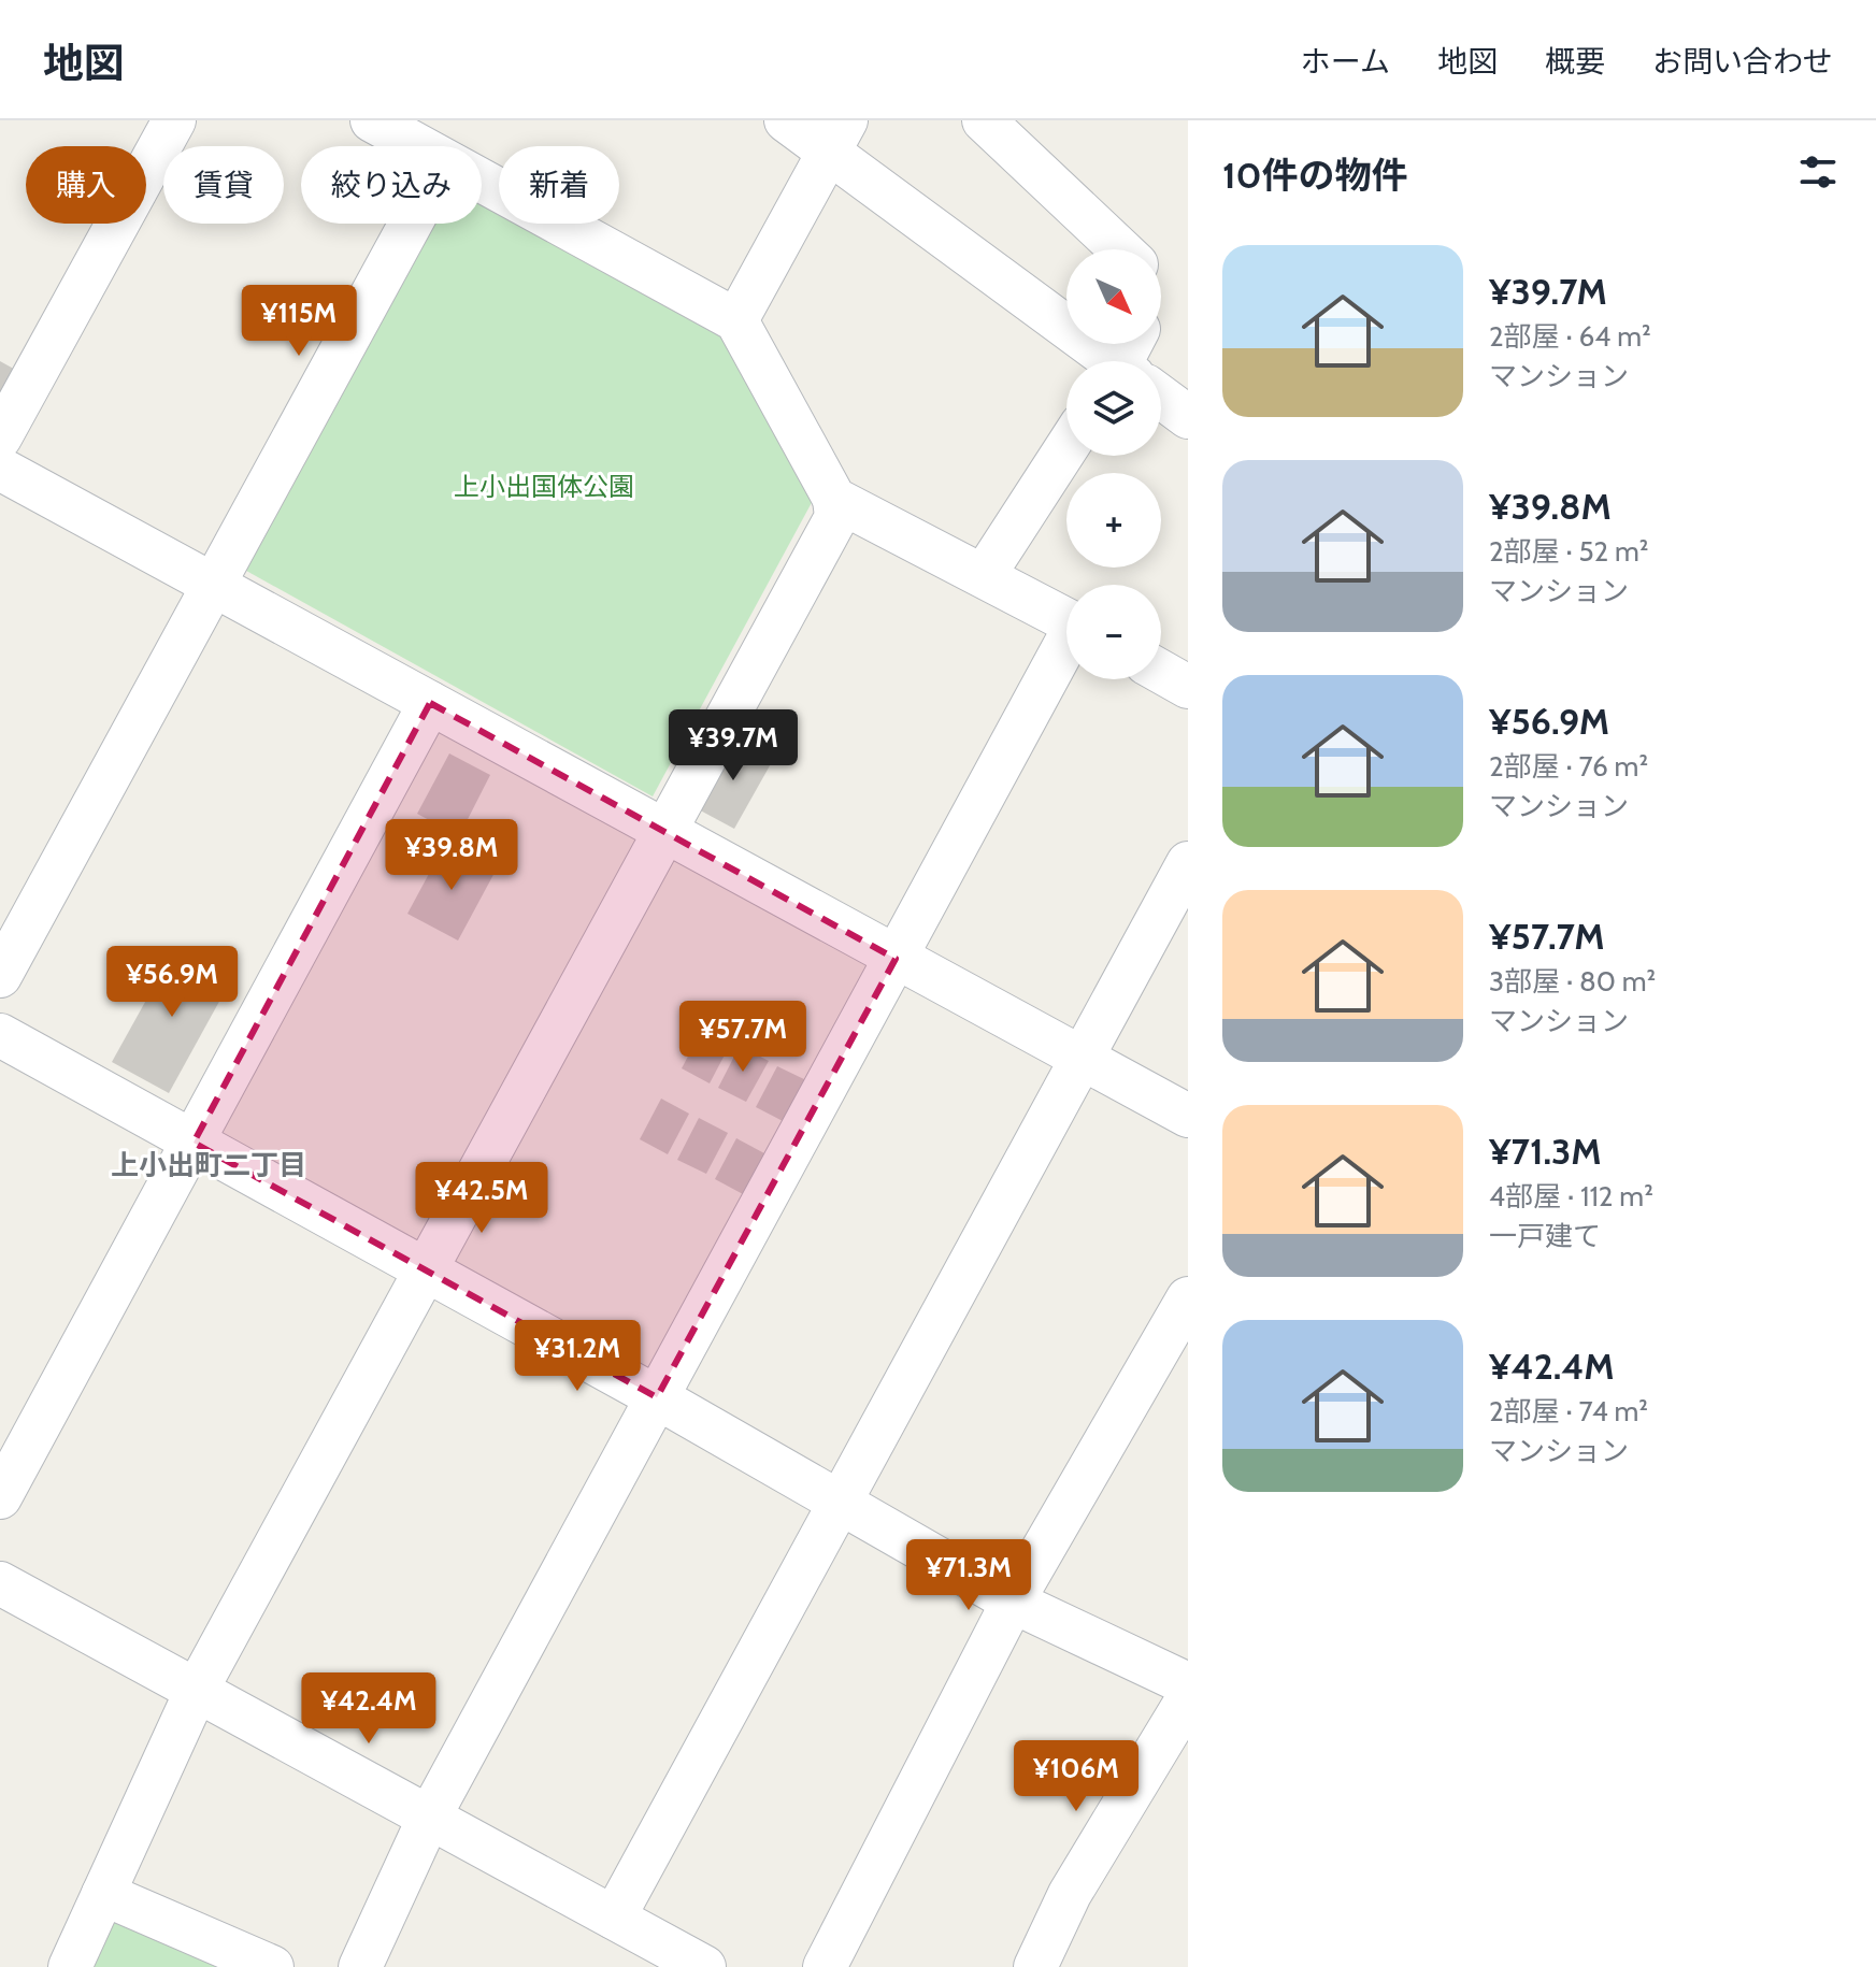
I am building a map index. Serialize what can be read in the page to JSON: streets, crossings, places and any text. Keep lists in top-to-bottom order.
{
  "districts": ["上小出町二丁目"],
  "parks": ["上小出国体公園"],
  "north": "bottom right",
  "page": {
    "header": "地図",
    "nav": [
      "ホーム",
      "地図",
      "概要",
      "お問い合わせ"
    ],
    "heading": "10件の物件",
    "chip": [
      "購入",
      "賃貸",
      "絞り込み",
      "新着"
    ],
    "list": [
      {
        "name": "¥39.7M",
        "note": "2部屋 · 64 m² · マンション"
      },
      {
        "name": "¥39.8M",
        "note": "2部屋 · 52 m² · マンション"
      },
      {
        "name": "¥56.9M",
        "note": "2部屋 · 76 m² · マンション"
      },
      {
        "name": "¥57.7M",
        "note": "3部屋 · 80 m² · マンション"
      },
      {
        "name": "¥71.3M",
        "note": "4部屋 · 112 m² · 一戸建て"
      },
      {
        "name": "¥42.4M",
        "note": "2部屋 · 74 m² · マンション"
      }
    ],
    "map_buttons": ["+", "−"],
    "price": [
      "¥115M",
      "¥39.7M",
      "¥39.8M",
      "¥56.9M",
      "¥57.7M",
      "¥42.5M",
      "¥31.2M",
      "¥71.3M",
      "¥42.4M",
      "¥106M"
    ]
  }
}
